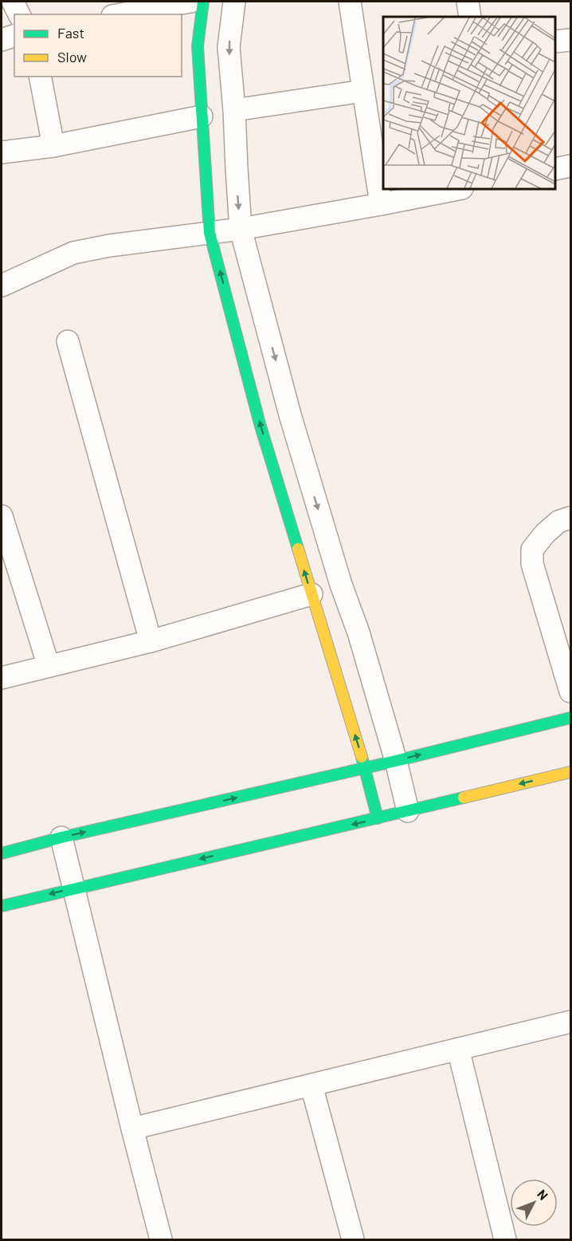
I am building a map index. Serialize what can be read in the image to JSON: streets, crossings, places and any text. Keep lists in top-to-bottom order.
{
  "legend": ["Fast", "Slow"],
  "north": "top right"
}
